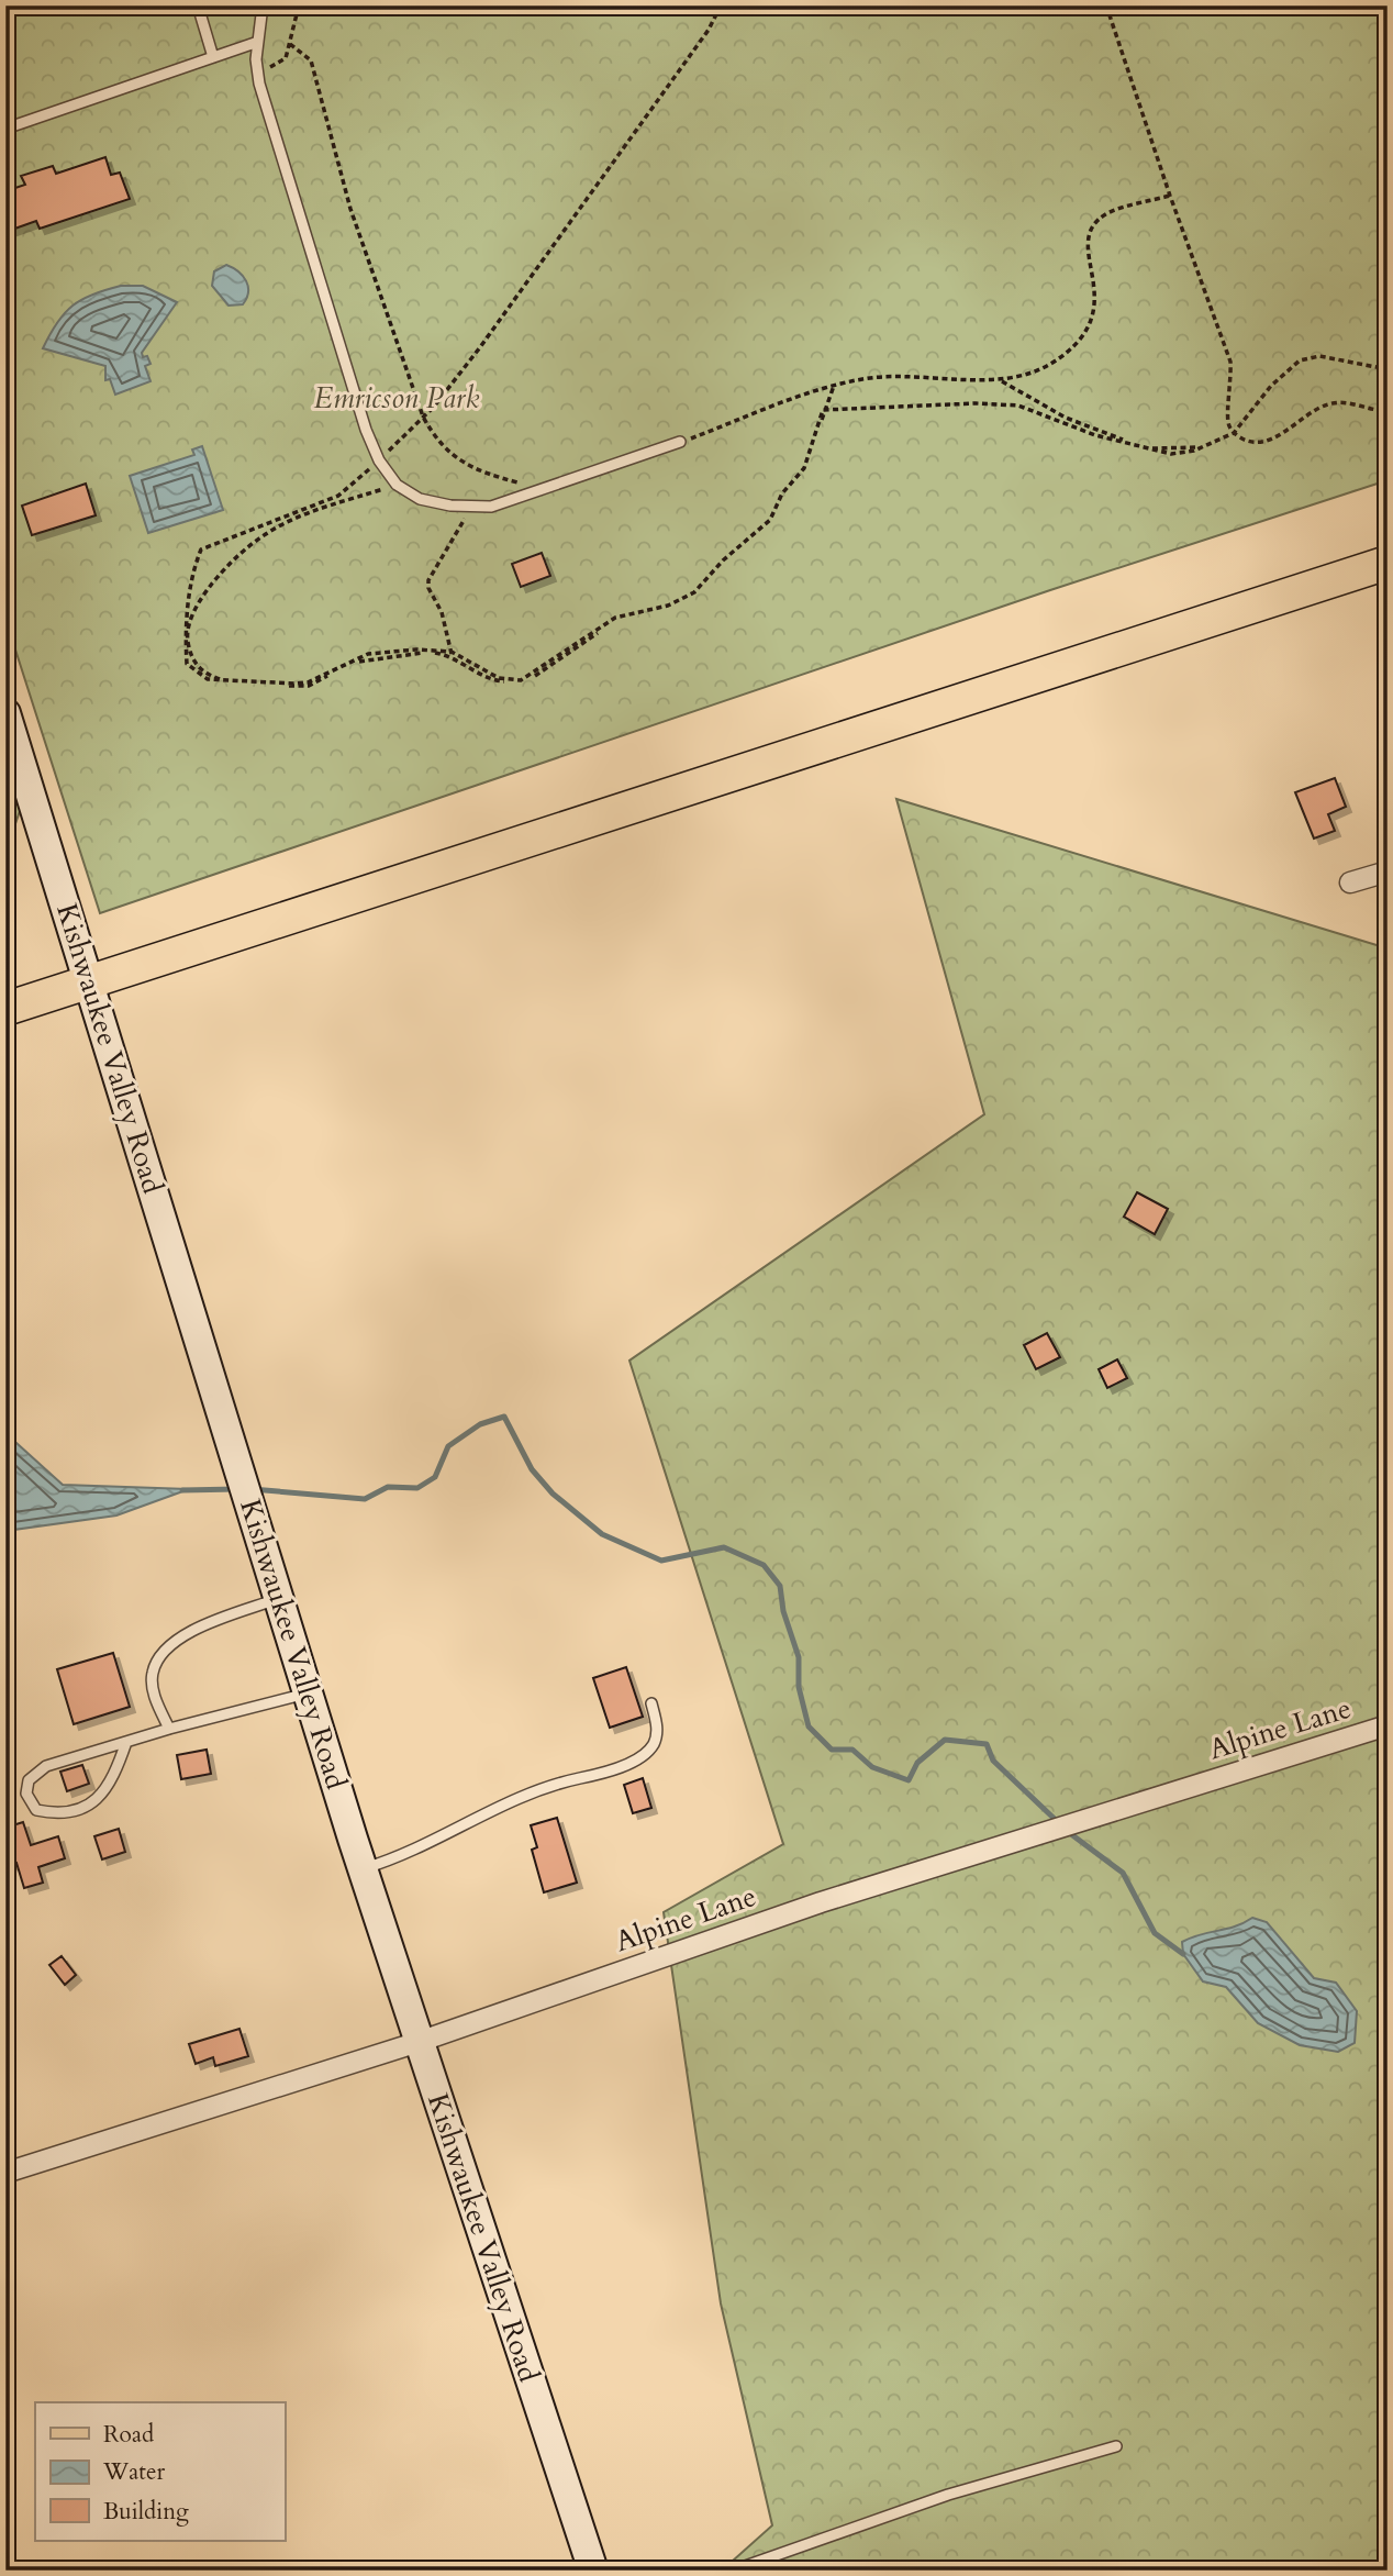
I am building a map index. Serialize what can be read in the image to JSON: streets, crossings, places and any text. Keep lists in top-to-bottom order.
{
  "streets": {
    "street": ["Kishwaukee Valley Road", "Alpine Lane"]
  },
  "crossings": [
    ["Kishwaukee Valley Road", "Alpine Lane"]
  ],
  "parks": ["Emricson Park"],
  "legend": ["Road", "Water", "Building"]
}
